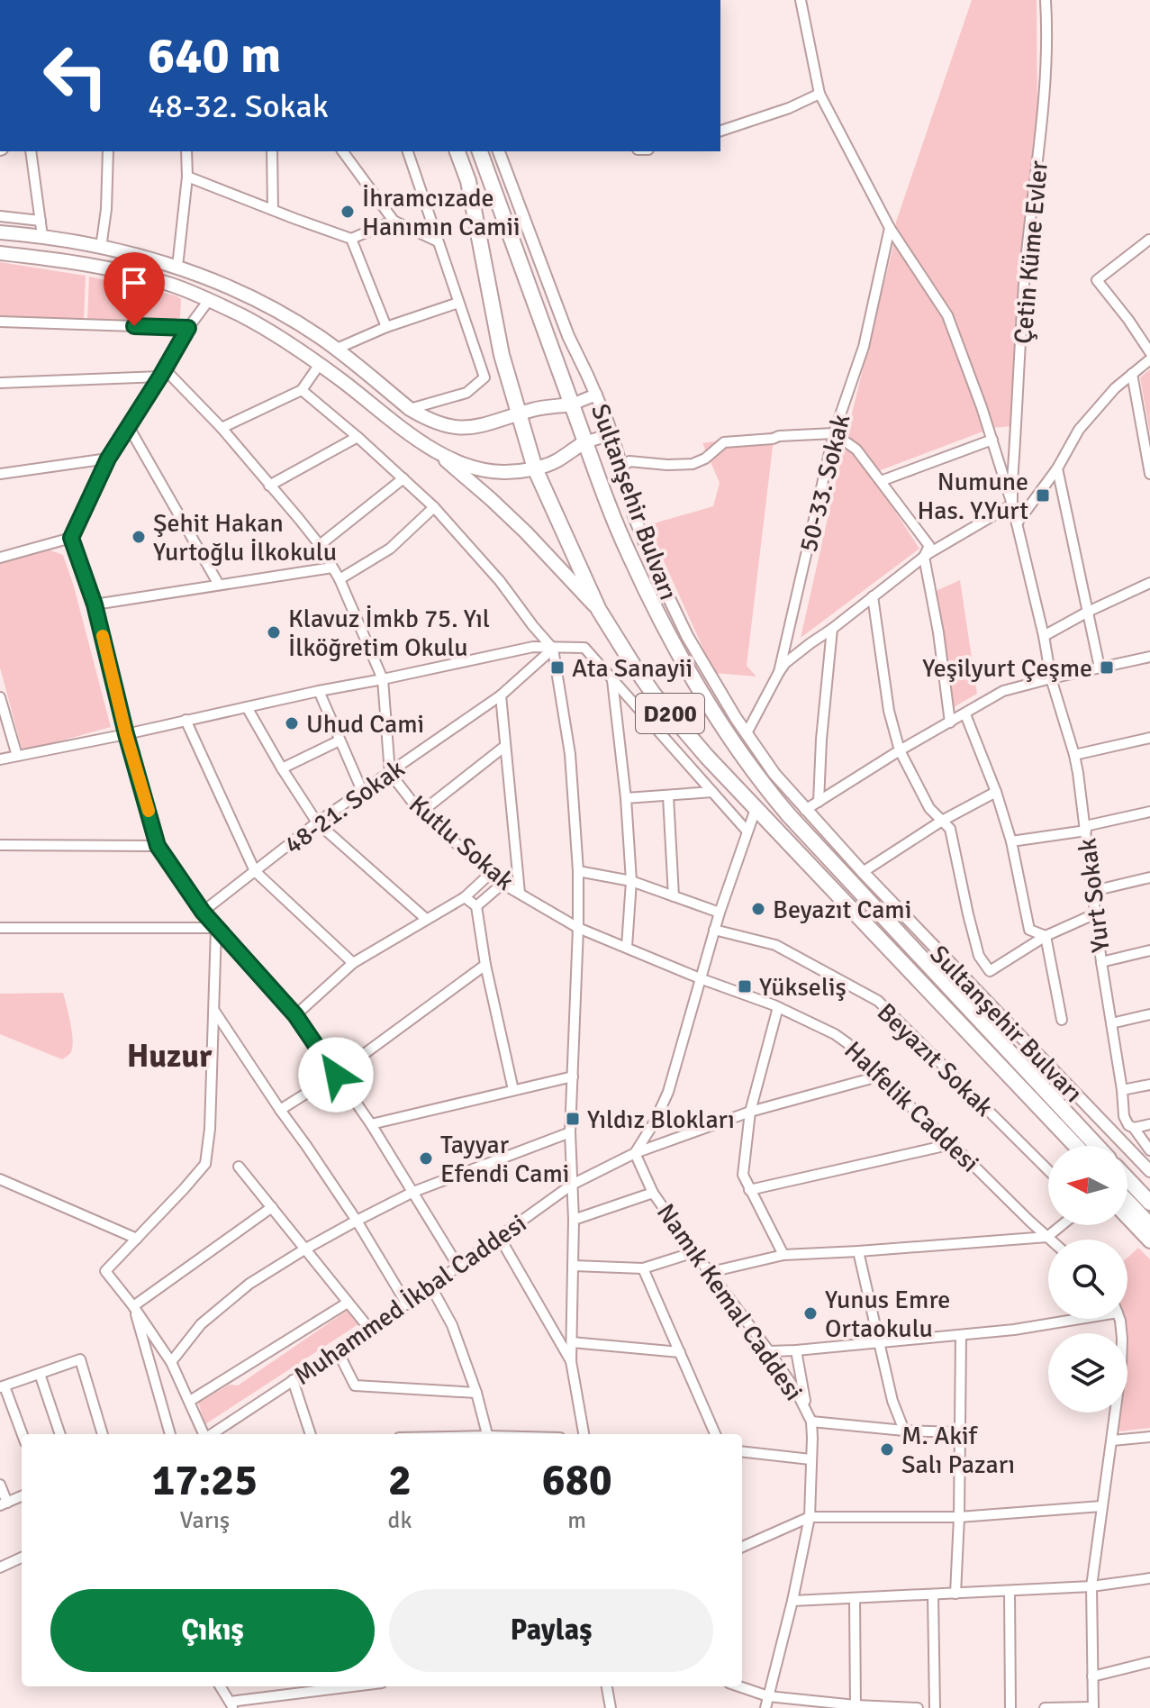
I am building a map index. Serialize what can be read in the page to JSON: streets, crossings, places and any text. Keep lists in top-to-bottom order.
{
  "streets": {
    "highway": ["Sultanşehir Bulvarı", "D200"],
    "street": [
      "Çetin Küme Evler",
      "50-33. Sokak",
      "48-21. Sokak",
      "Kutlu Sokak",
      "Yurt Sokak",
      "Beyazıt Sokak",
      "Halfelik Caddesi",
      "Muhammed İkbal Caddesi",
      "Namık Kemal Caddesi"
    ]
  },
  "crossings": [
    ["Çetin Küme Evler", "Yurt Sokak"],
    ["50-33. Sokak", "Sultanşehir Bulvarı"],
    ["48-21. Sokak", "Kutlu Sokak"],
    ["Kutlu Sokak", "Halfelik Caddesi"],
    ["Halfelik Caddesi", "Muhammed İkbal Caddesi"],
    ["Muhammed İkbal Caddesi", "Namık Kemal Caddesi"]
  ],
  "districts": ["Huzur"],
  "places": {
    "other": [
      "İhramcızade Hanımın Camii",
      "Şehit Hakan Yurtoğlu İlkokulu",
      "Klavuz İmkb 75. Yıl İlköğretim Okulu",
      "Uhud Cami",
      "Beyazıt Cami",
      "Tayyar Efendi Cami",
      "Yunus Emre Ortaokulu",
      "M. Akif Salı Pazarı"
    ],
    "transit": [
      "Numune Has. Y.Yurt",
      "Ata Sanayii",
      "Yeşilyurt Çeşme",
      "Yükseliş",
      "Yıldız Blokları"
    ]
  },
  "north": "left",
  "page": {
    "turn": ["640 m", "48-32. Sokak"],
    "eta": [
      "17:25",
      "Varış",
      "2",
      "dk",
      "680",
      "m"
    ],
    "buttons": ["Çıkış", "Paylaş"]
  }
}
